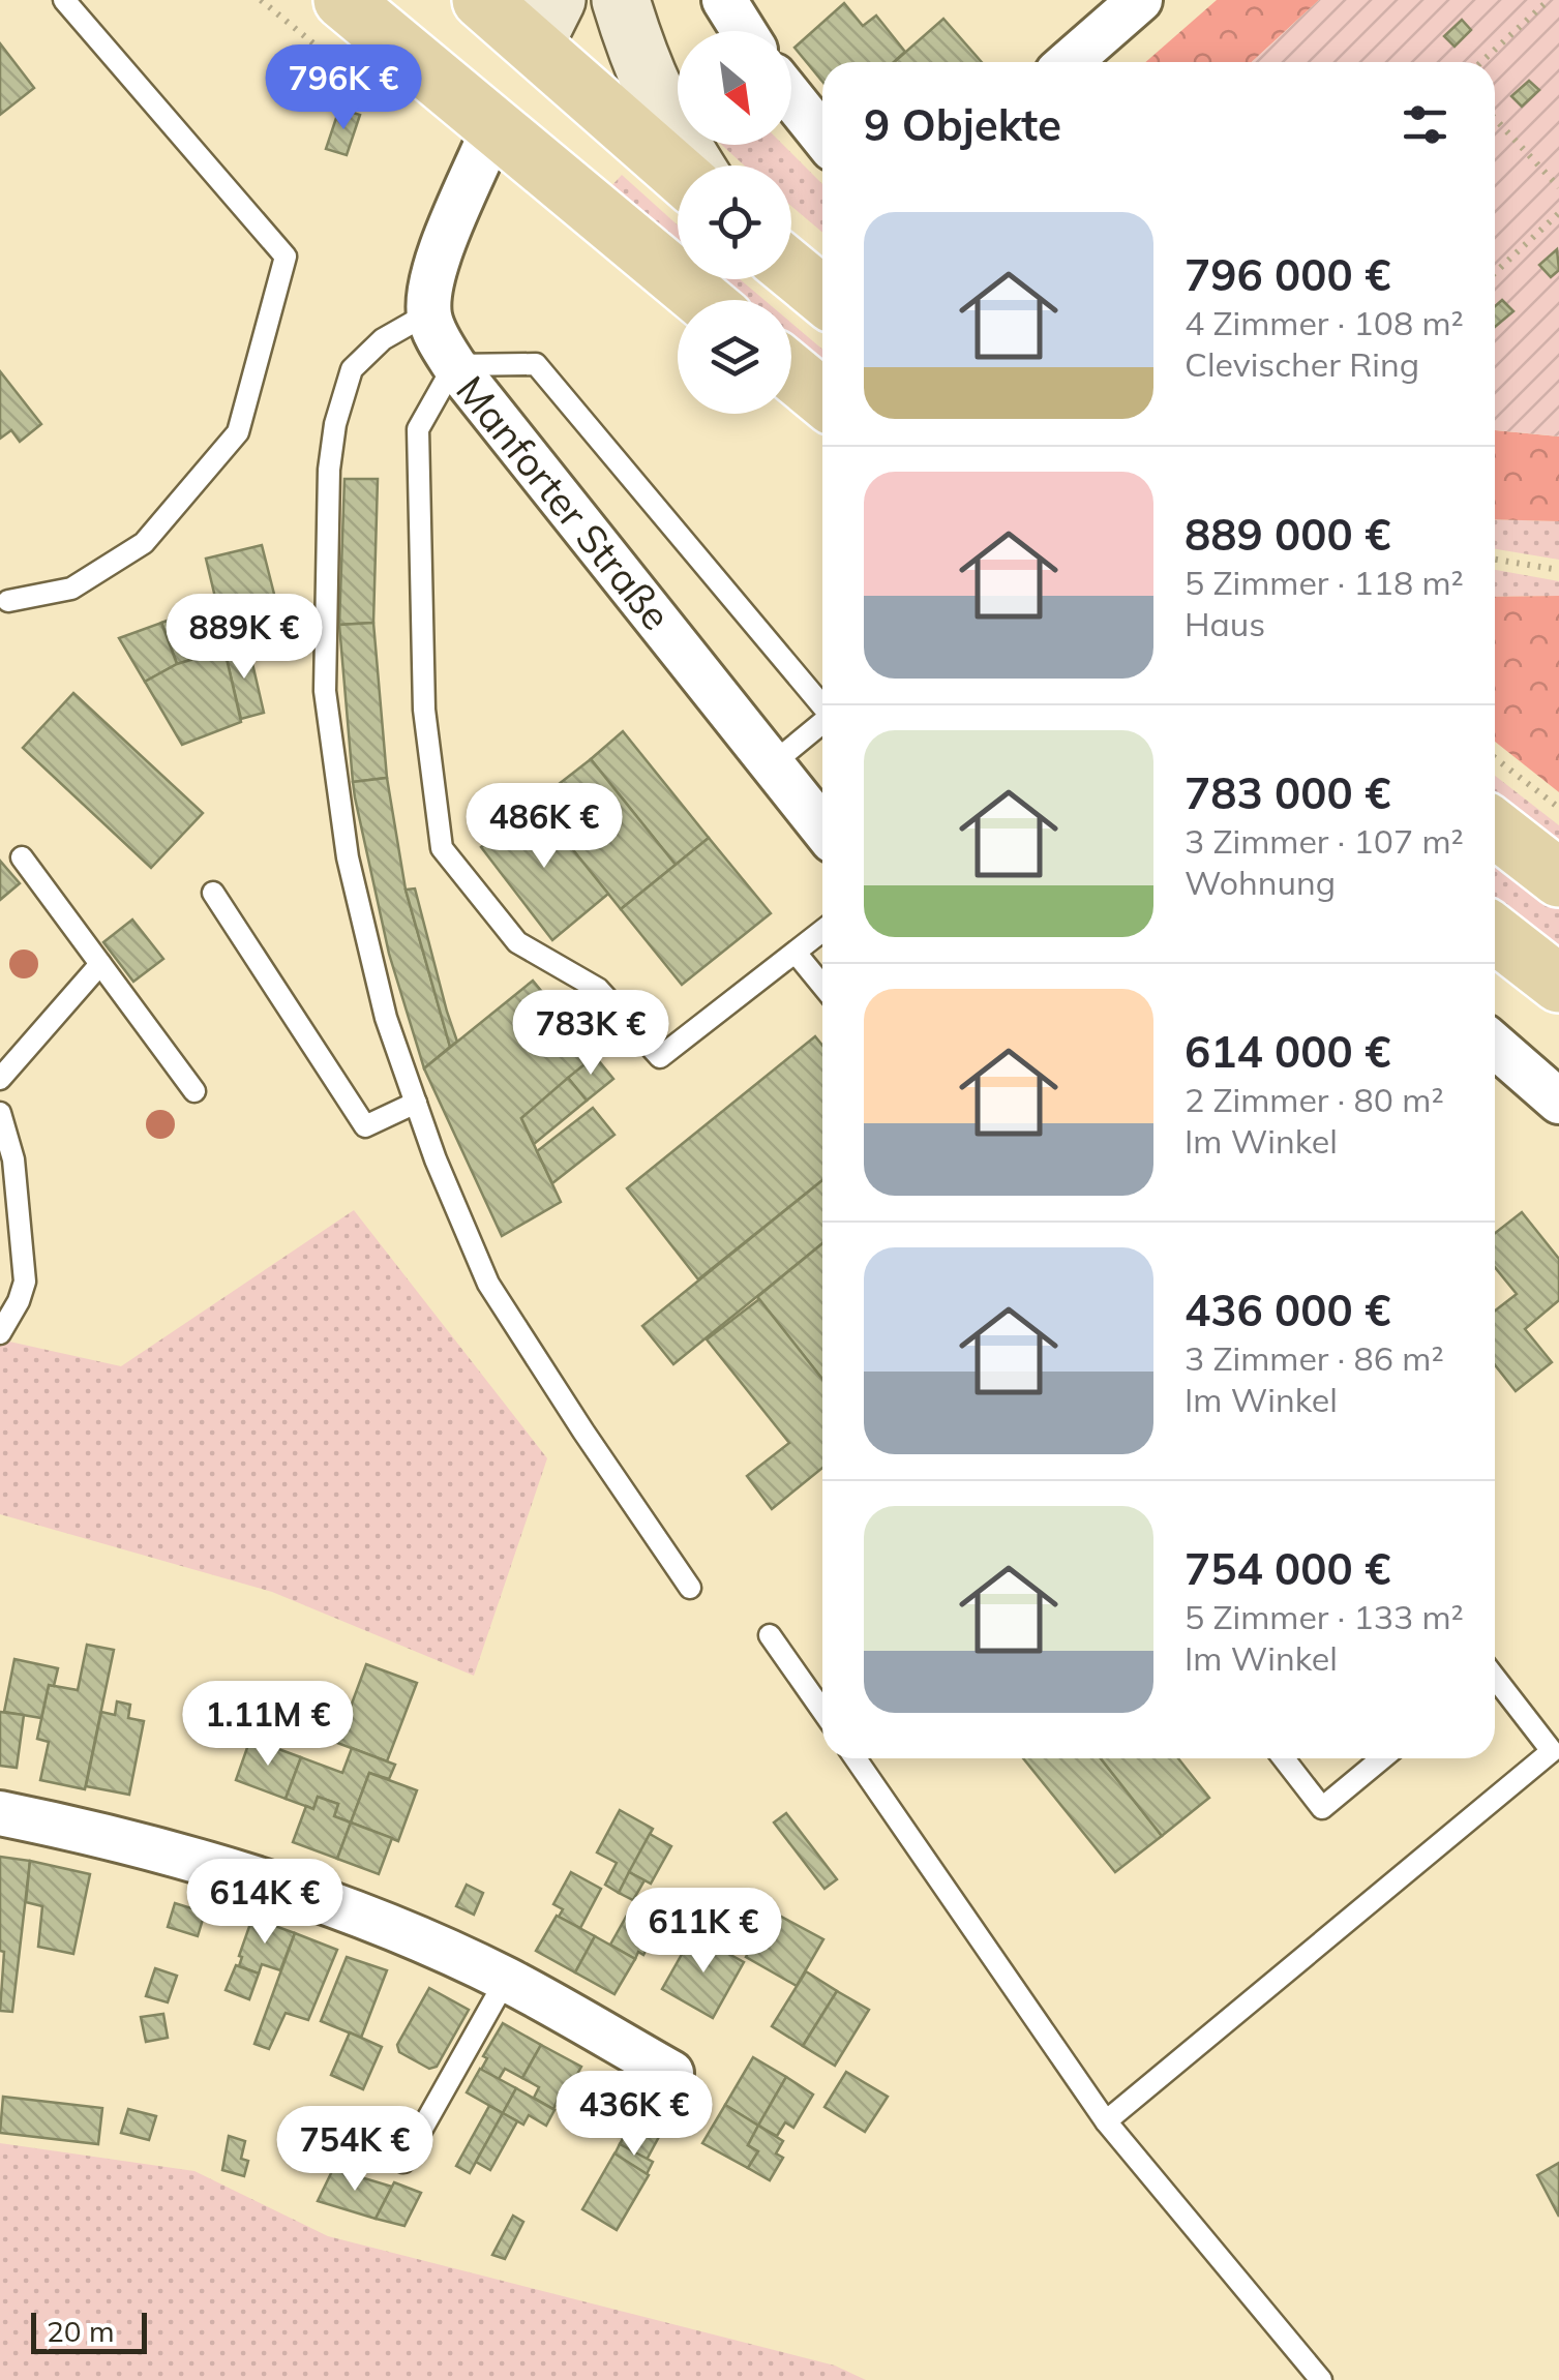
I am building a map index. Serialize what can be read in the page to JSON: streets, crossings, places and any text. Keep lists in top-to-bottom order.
{
  "streets": {
    "street": ["Manforter Straße"]
  },
  "scale_bar": "20 m",
  "north": "bottom right",
  "page": {
    "price": [
      "796K €",
      "889K €",
      "486K €",
      "783K €",
      "1.11M €",
      "614K €",
      "611K €",
      "436K €",
      "754K €"
    ],
    "heading": "9 Objekte",
    "list": [
      {
        "name": "796 000 €",
        "note": "4 Zimmer · 108 m² · Clevischer Ring"
      },
      {
        "name": "889 000 €",
        "note": "5 Zimmer · 118 m² · Haus"
      },
      {
        "name": "783 000 €",
        "note": "3 Zimmer · 107 m² · Wohnung"
      },
      {
        "name": "614 000 €",
        "note": "2 Zimmer · 80 m² · Im Winkel"
      },
      {
        "name": "436 000 €",
        "note": "3 Zimmer · 86 m² · Im Winkel"
      },
      {
        "name": "754 000 €",
        "note": "5 Zimmer · 133 m² · Im Winkel"
      }
    ],
    "scale": "20 m"
  }
}
